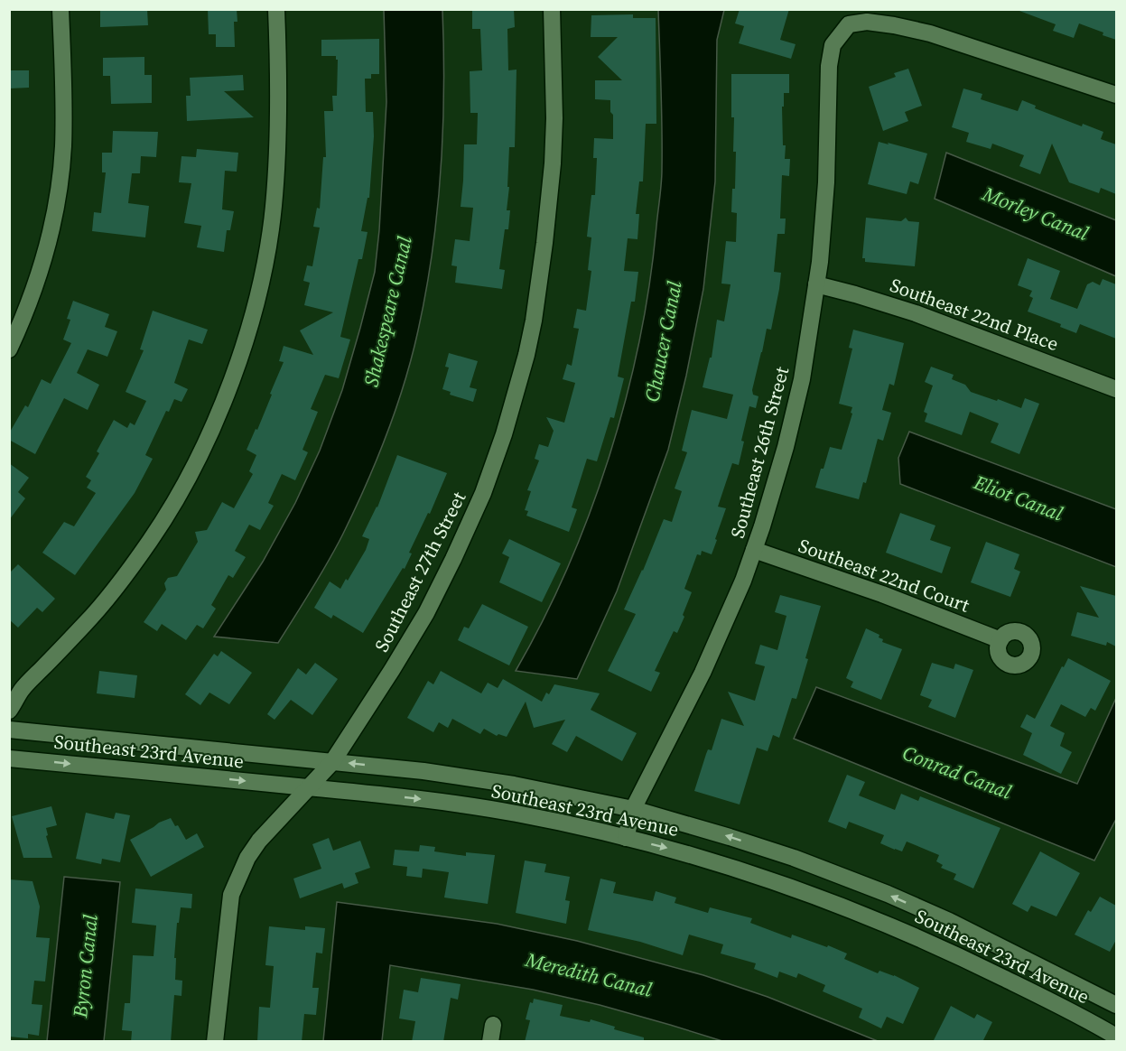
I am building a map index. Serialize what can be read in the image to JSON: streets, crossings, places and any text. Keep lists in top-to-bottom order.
{
  "streets": {
    "street": [
      "Southeast 22nd Place",
      "Southeast 26th Street",
      "Southeast 27th Street",
      "Southeast 22nd Court",
      "Southeast 23rd Avenue"
    ]
  },
  "crossings": [
    ["Southeast 22nd Place", "Southeast 26th Street"],
    ["Southeast 26th Street", "Southeast 22nd Court"],
    ["Southeast 26th Street", "Southeast 23rd Avenue"],
    ["Southeast 27th Street", "Southeast 23rd Avenue"]
  ],
  "water": [
    "Morley Canal",
    "Shakespeare Canal",
    "Chaucer Canal",
    "Eliot Canal",
    "Conrad Canal",
    "Byron Canal",
    "Meredith Canal"
  ]
}
